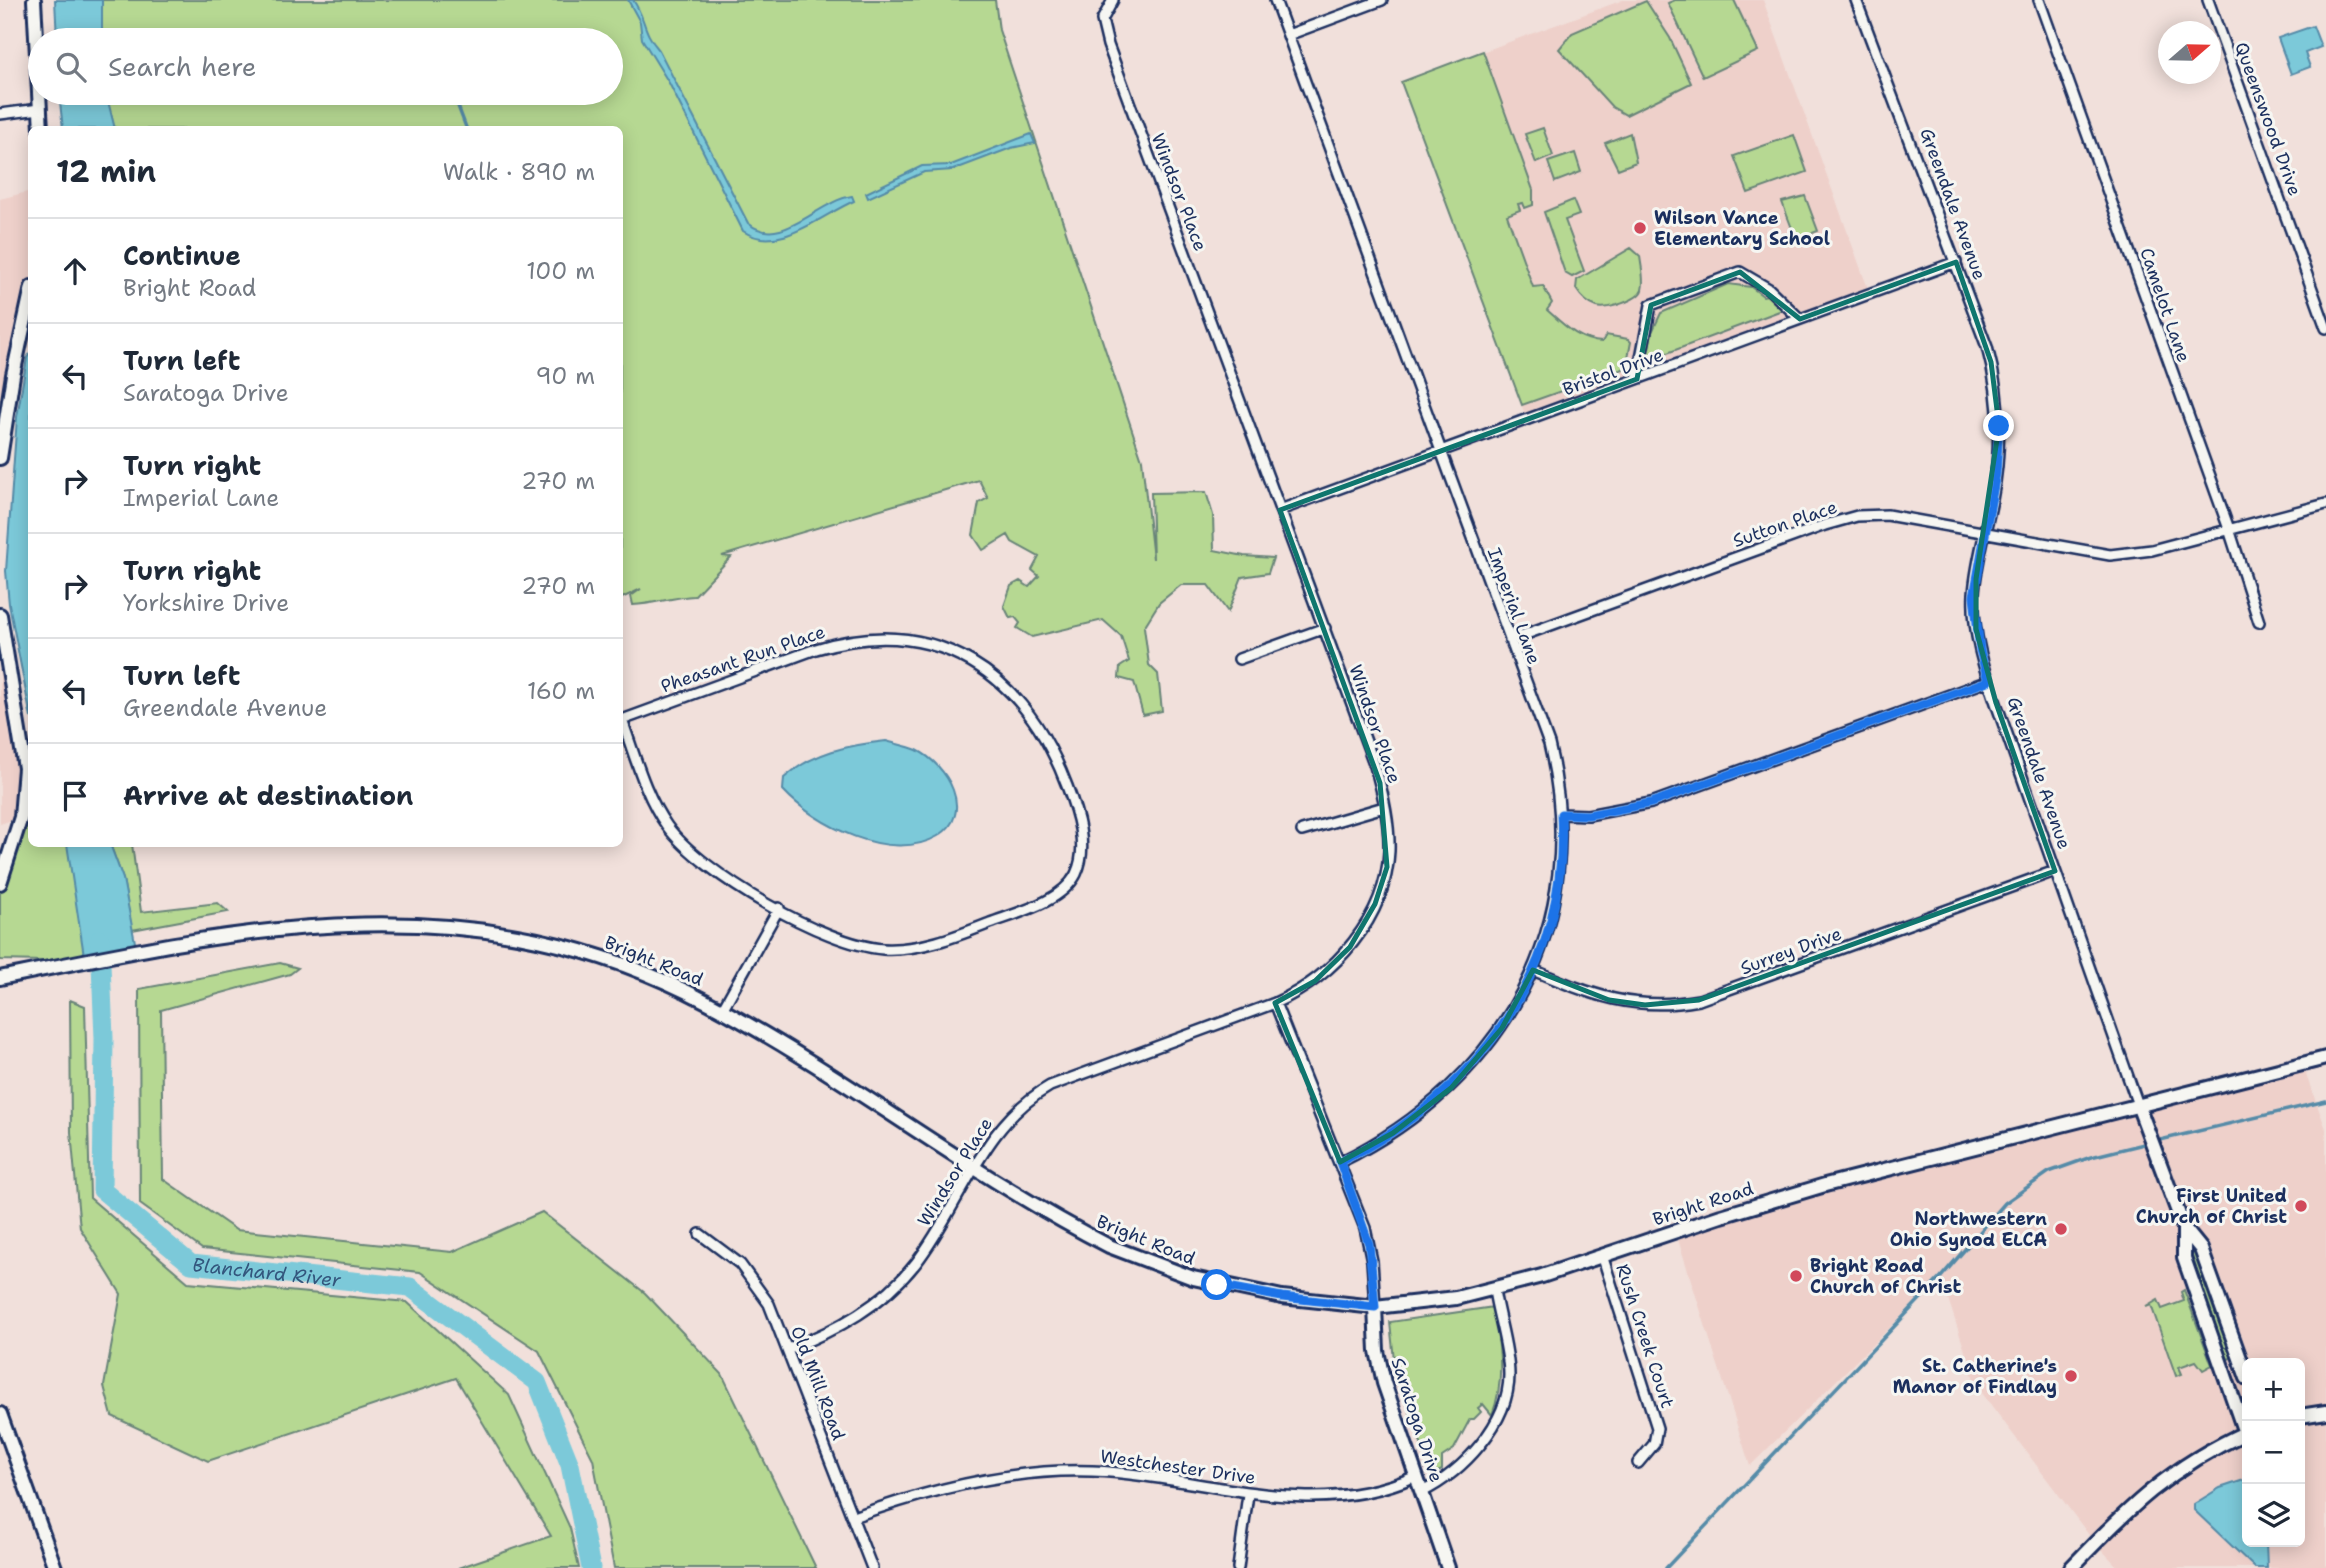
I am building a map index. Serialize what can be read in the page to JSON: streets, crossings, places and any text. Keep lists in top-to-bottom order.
{
  "streets": {
    "main road": ["Greendale Avenue", "Bright Road", "Saratoga Drive"],
    "street": [
      "Queenswood Drive",
      "Windsor Place",
      "Camelot Lane",
      "Bristol Drive",
      "Sutton Place",
      "Imperial Lane",
      "Pheasant Run Place",
      "Surrey Drive",
      "Rush Creek Court",
      "Old Mill Road",
      "Westchester Drive"
    ]
  },
  "crossings": [
    ["Windsor Place", "Bristol Drive"],
    ["Windsor Place", "Bright Road"],
    ["Windsor Place", "Old Mill Road"],
    ["Windsor Place", "Saratoga Drive"],
    ["Greendale Avenue", "Bristol Drive"],
    ["Greendale Avenue", "Sutton Place"],
    ["Greendale Avenue", "Surrey Drive"],
    ["Greendale Avenue", "Bright Road"],
    ["Camelot Lane", "Sutton Place"],
    ["Bristol Drive", "Imperial Lane"],
    ["Sutton Place", "Imperial Lane"],
    ["Imperial Lane", "Surrey Drive"],
    ["Imperial Lane", "Saratoga Drive"],
    ["Bright Road", "Rush Creek Court"],
    ["Bright Road", "Saratoga Drive"],
    ["Old Mill Road", "Westchester Drive"],
    ["Saratoga Drive", "Westchester Drive"]
  ],
  "water": ["Blanchard River"],
  "places": [
    "Wilson Vance Elementary School",
    "First United Church of Christ",
    "Northwestern Ohio Synod ELCA",
    "Bright Road Church of Christ",
    "St. Catherine's Manor of Findlay"
  ],
  "north": "right",
  "page": {
    "search": "Search here",
    "heading": ["12 min", "Walk · 890 m"],
    "list": [
      ["Continue", "Bright Road", "100 m"],
      ["Turn left", "Saratoga Drive", "90 m"],
      ["Turn right", "Imperial Lane", "270 m"],
      ["Turn right", "Yorkshire Drive", "270 m"],
      ["Turn left", "Greendale Avenue", "160 m"],
      "Arrive at destination"
    ],
    "map_buttons": ["+", "−"]
  }
}
